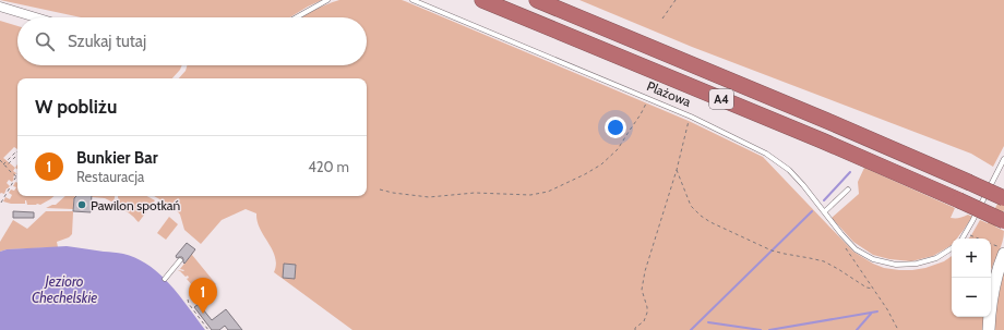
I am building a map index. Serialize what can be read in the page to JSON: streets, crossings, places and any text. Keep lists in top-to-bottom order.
{
  "streets": {
    "highway": ["A4"],
    "lane": ["Plażowa"]
  },
  "water": ["Jezioro Chechelskie"],
  "places": ["Pawilon spotkań"],
  "page": {
    "search": "Szukaj tutaj",
    "heading": "W pobliżu",
    "list": [
      {
        "mark": "1",
        "name": "Bunkier Bar",
        "note": "Restauracja",
        "value": "420 m"
      }
    ],
    "map_buttons": ["+", "−"],
    "pins": "1"
  }
}
